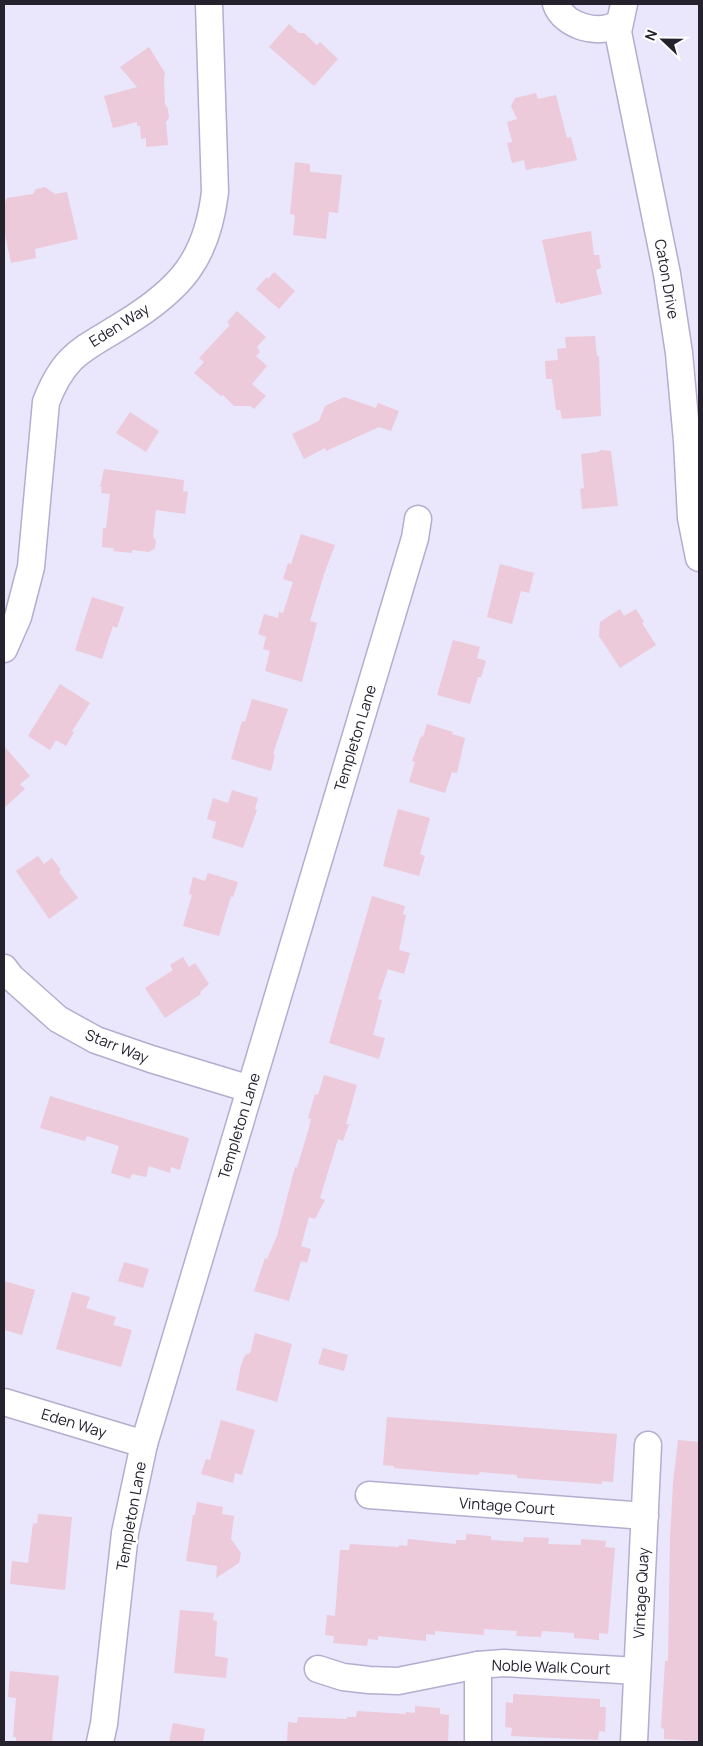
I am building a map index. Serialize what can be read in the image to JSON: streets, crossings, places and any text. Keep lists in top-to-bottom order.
{
  "streets": {
    "street": [
      "Caton Drive",
      "Eden Way",
      "Templeton Lane",
      "Starr Way",
      "Vintage Court",
      "Vintage Quay",
      "Noble Walk Court"
    ]
  },
  "crossings": [
    ["Eden Way", "Templeton Lane"],
    ["Templeton Lane", "Starr Way"],
    ["Vintage Court", "Vintage Quay"],
    ["Vintage Quay", "Noble Walk Court"]
  ],
  "north": "left"
}
